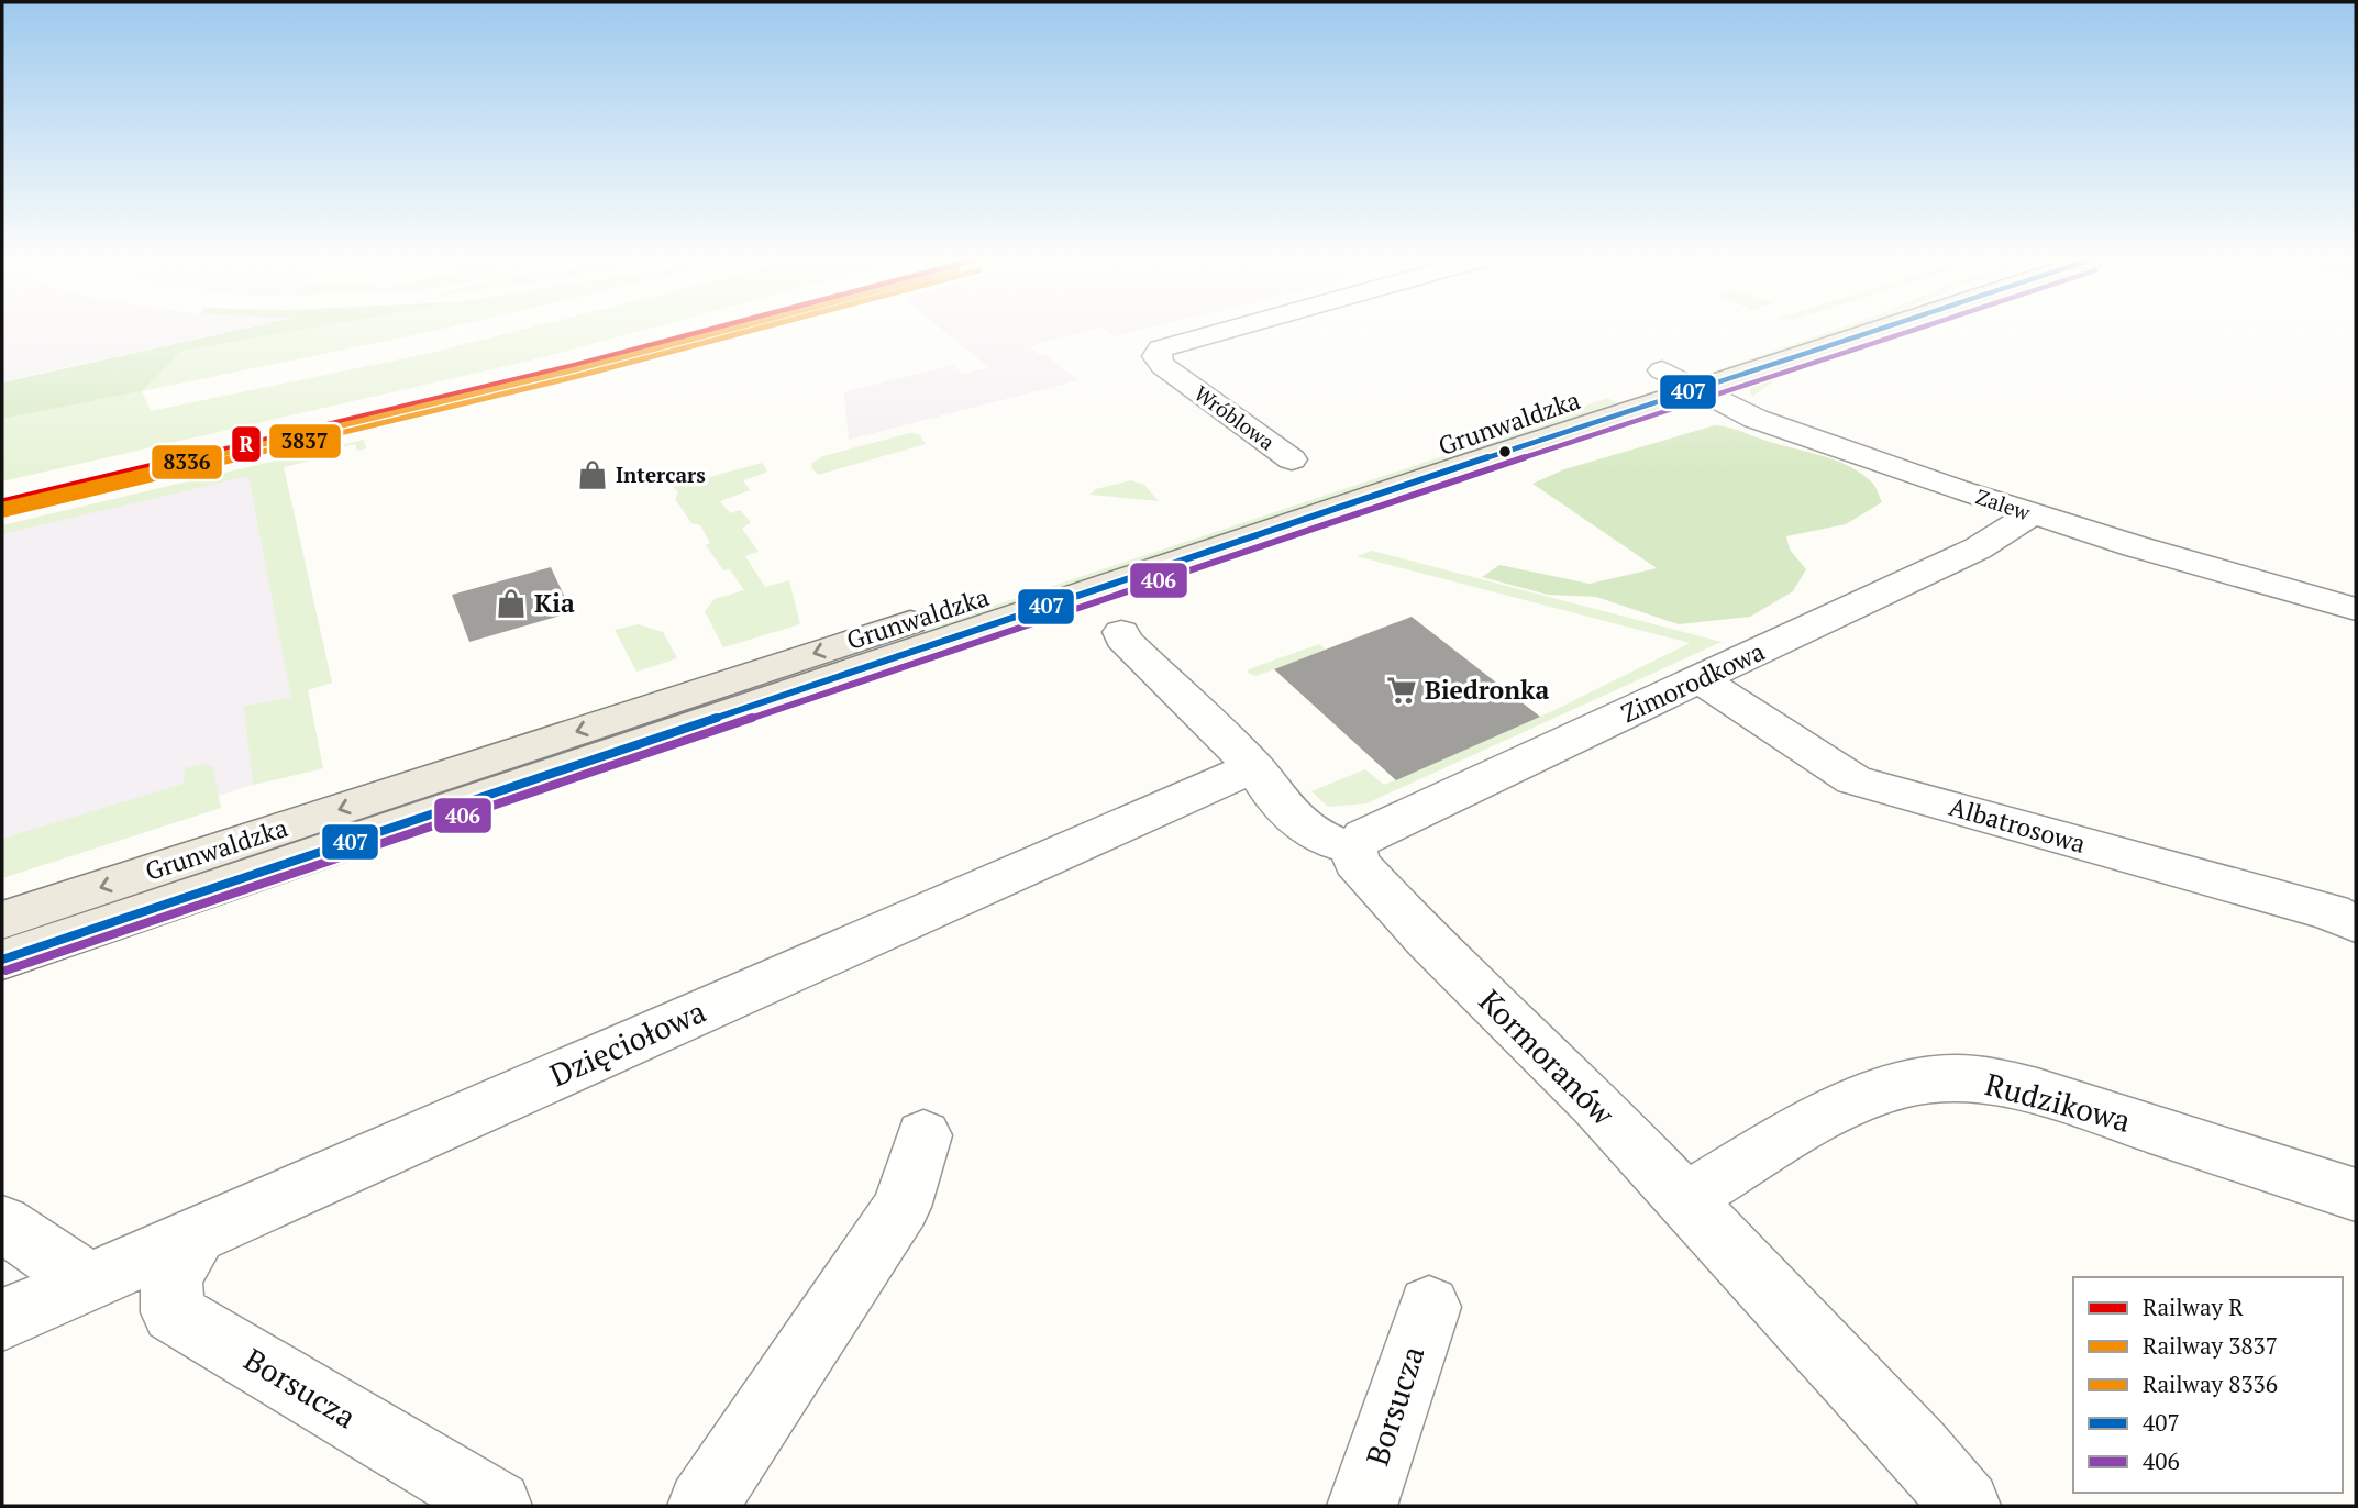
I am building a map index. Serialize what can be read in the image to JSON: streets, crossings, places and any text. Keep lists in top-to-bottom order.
{
  "streets": {
    "main road": ["Grunwaldzka"],
    "street": [
      "Wróblowa",
      "Zalew",
      "Zimorodkowa",
      "Albatrosowa",
      "Dzięciołowa",
      "Kormoranów",
      "Rudzikowa",
      "Borsucza"
    ]
  },
  "crossings": [
    ["Grunwaldzka", "Zalew"],
    ["Zalew", "Zimorodkowa"],
    ["Zimorodkowa", "Albatrosowa"],
    ["Zimorodkowa", "Kormoranów"],
    ["Dzięciołowa", "Borsucza"],
    ["Kormoranów", "Rudzikowa"]
  ],
  "places": {
    "shop": ["Intercars", "Kia"],
    "supermarket": ["Biedronka"]
  },
  "lines": [
    "rail line R",
    "rail line 3837",
    "rail line 8336",
    "transit line 407",
    "transit line 406"
  ],
  "legend": [
    "Railway R",
    "Railway 3837",
    "Railway 8336",
    "407",
    "406"
  ]
}
